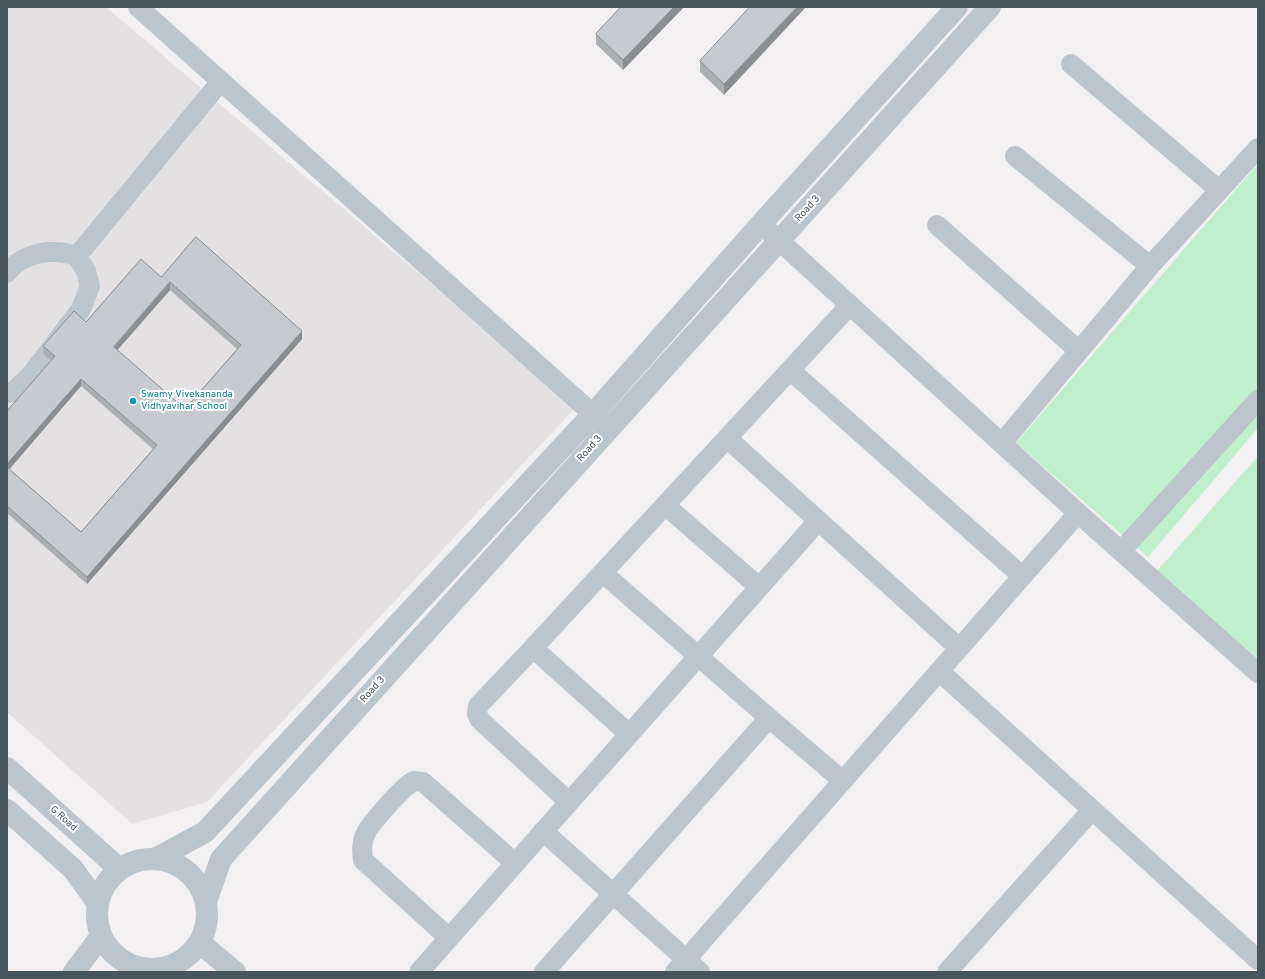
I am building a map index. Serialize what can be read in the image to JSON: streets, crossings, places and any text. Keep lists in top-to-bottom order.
{
  "streets": {
    "street": ["Road 3", "G Road"]
  },
  "crossings": [
    ["Road 3", "G Road"]
  ],
  "places": ["Swamy Vivekananda Vidhyavihar School"]
}
